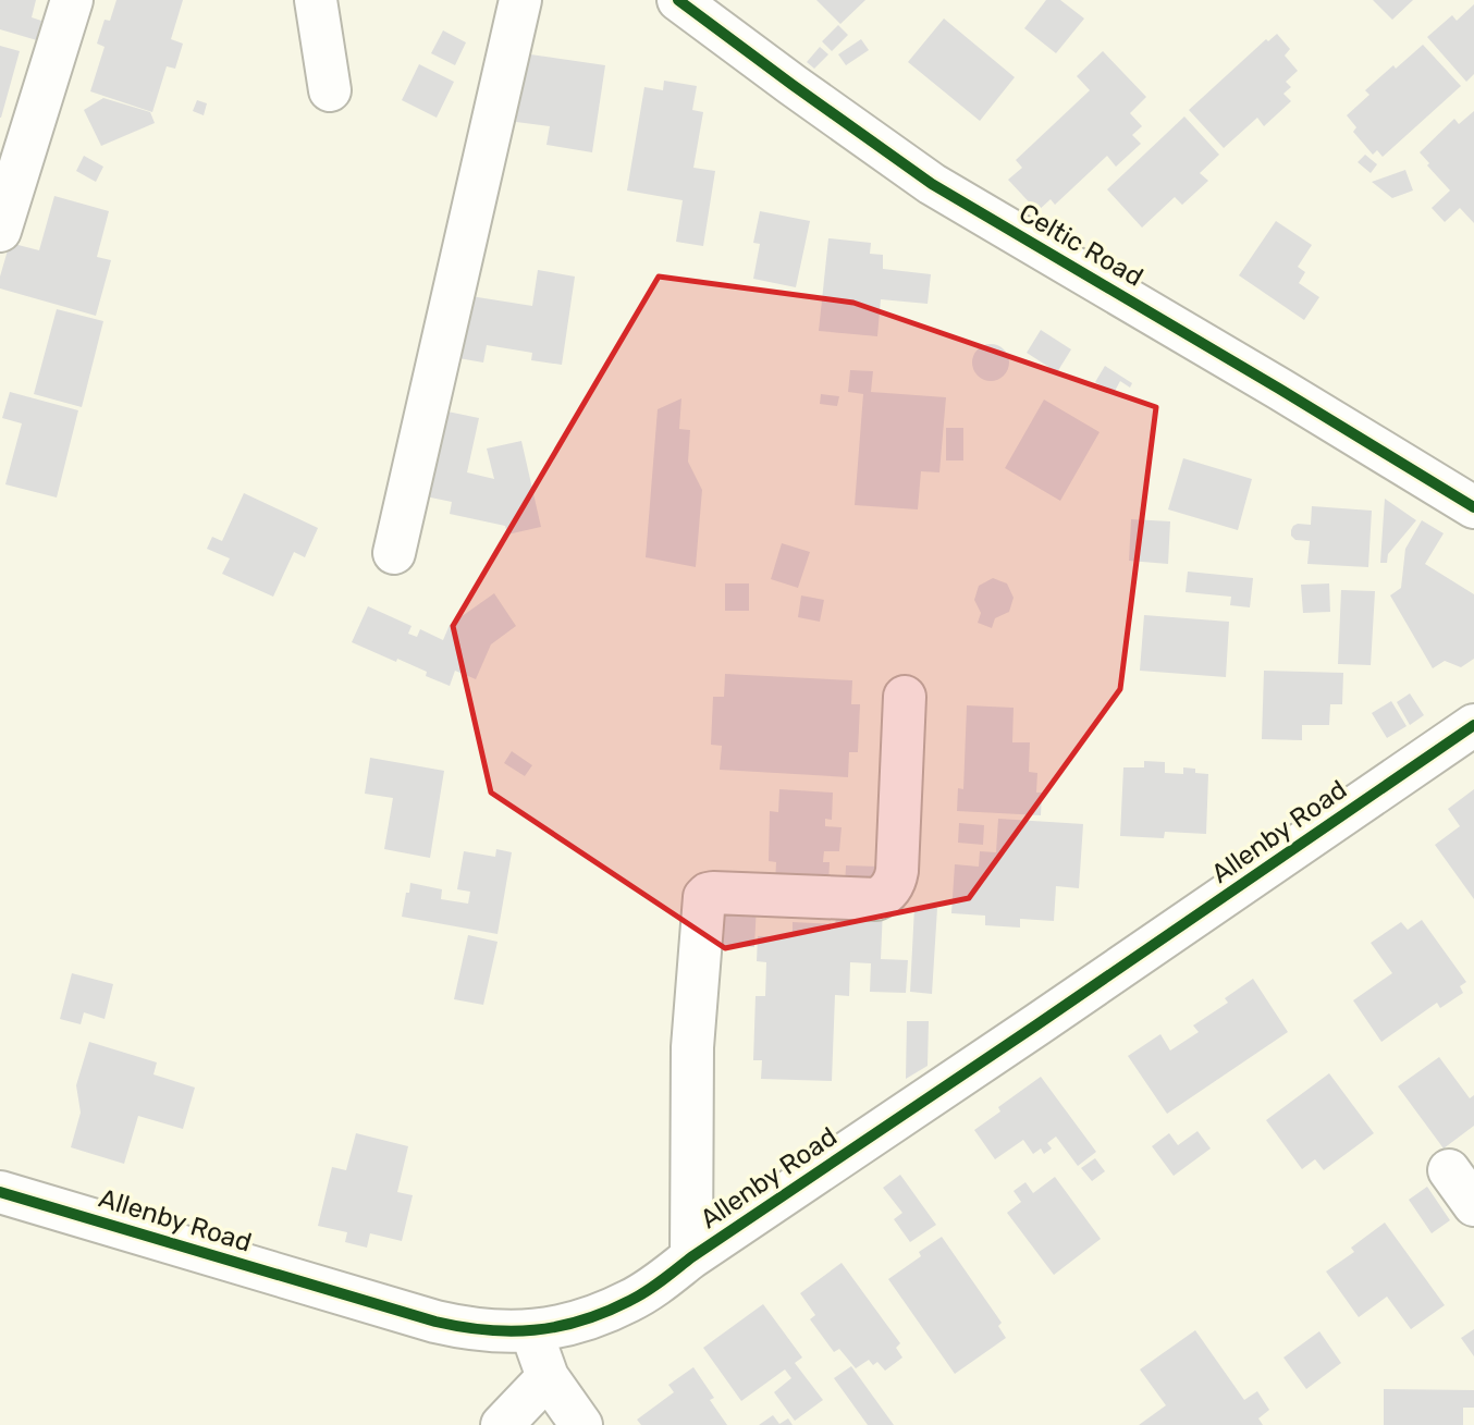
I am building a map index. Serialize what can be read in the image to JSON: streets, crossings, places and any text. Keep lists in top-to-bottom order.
{
  "streets": {
    "street": ["Celtic Road", "Allenby Road"]
  }
}
